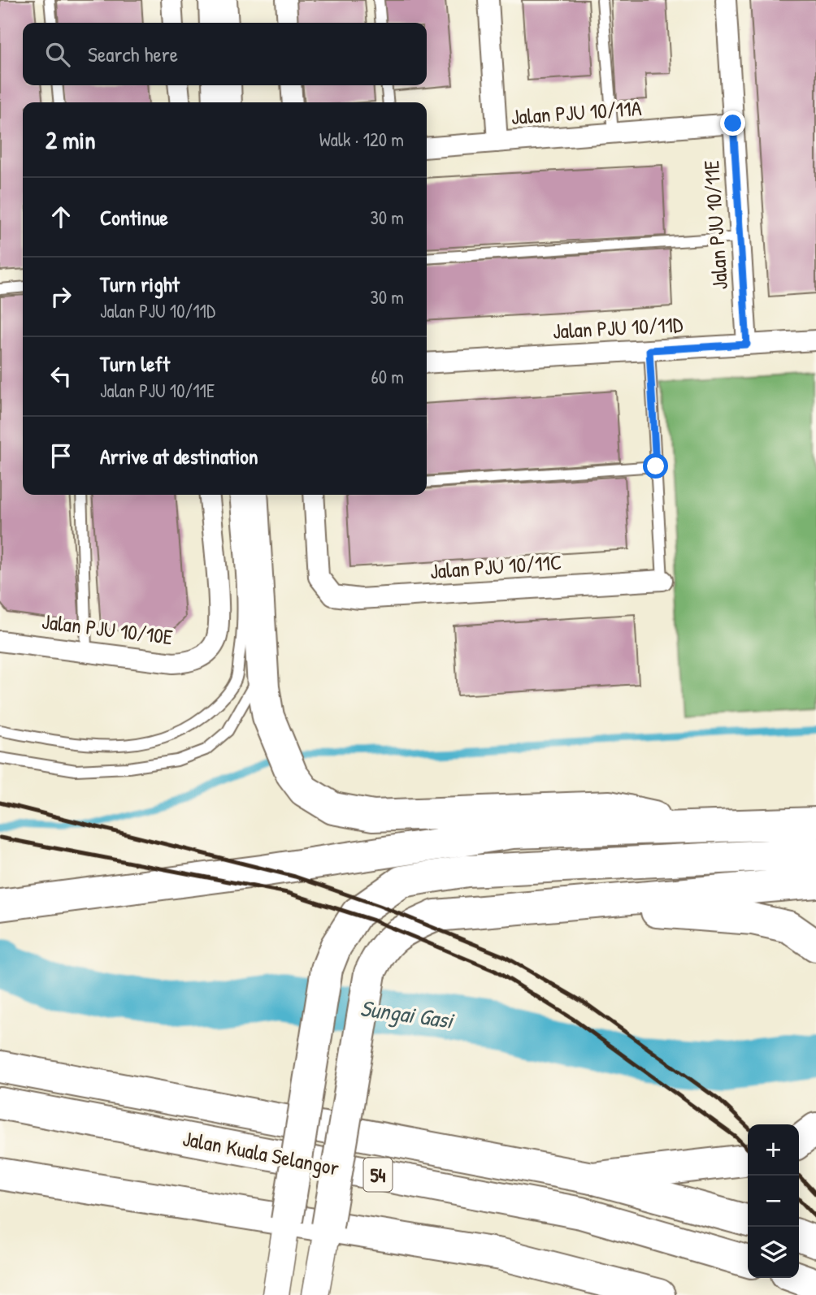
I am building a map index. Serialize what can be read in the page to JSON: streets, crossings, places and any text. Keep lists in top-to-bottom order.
{
  "streets": {
    "highway": ["Jalan Kuala Selangor", "54"],
    "street": [
      "Jalan PJU 10/11A",
      "Jalan PJU 10/11E",
      "Jalan PJU 10/11D",
      "Jalan PJU 10/11C",
      "Jalan PJU 10/10E"
    ]
  },
  "crossings": [
    ["Jalan PJU 10/11A", "Jalan PJU 10/11E"],
    ["Jalan PJU 10/11E", "Jalan PJU 10/11D"]
  ],
  "water": ["Sungai Gasi"],
  "page": {
    "search": "Search here",
    "heading": ["2 min", "Walk · 120 m"],
    "list": [
      ["Continue", "30 m"],
      ["Turn right", "Jalan PJU 10/11D", "30 m"],
      ["Turn left", "Jalan PJU 10/11E", "60 m"],
      "Arrive at destination"
    ],
    "map_buttons": ["+", "−"]
  }
}
